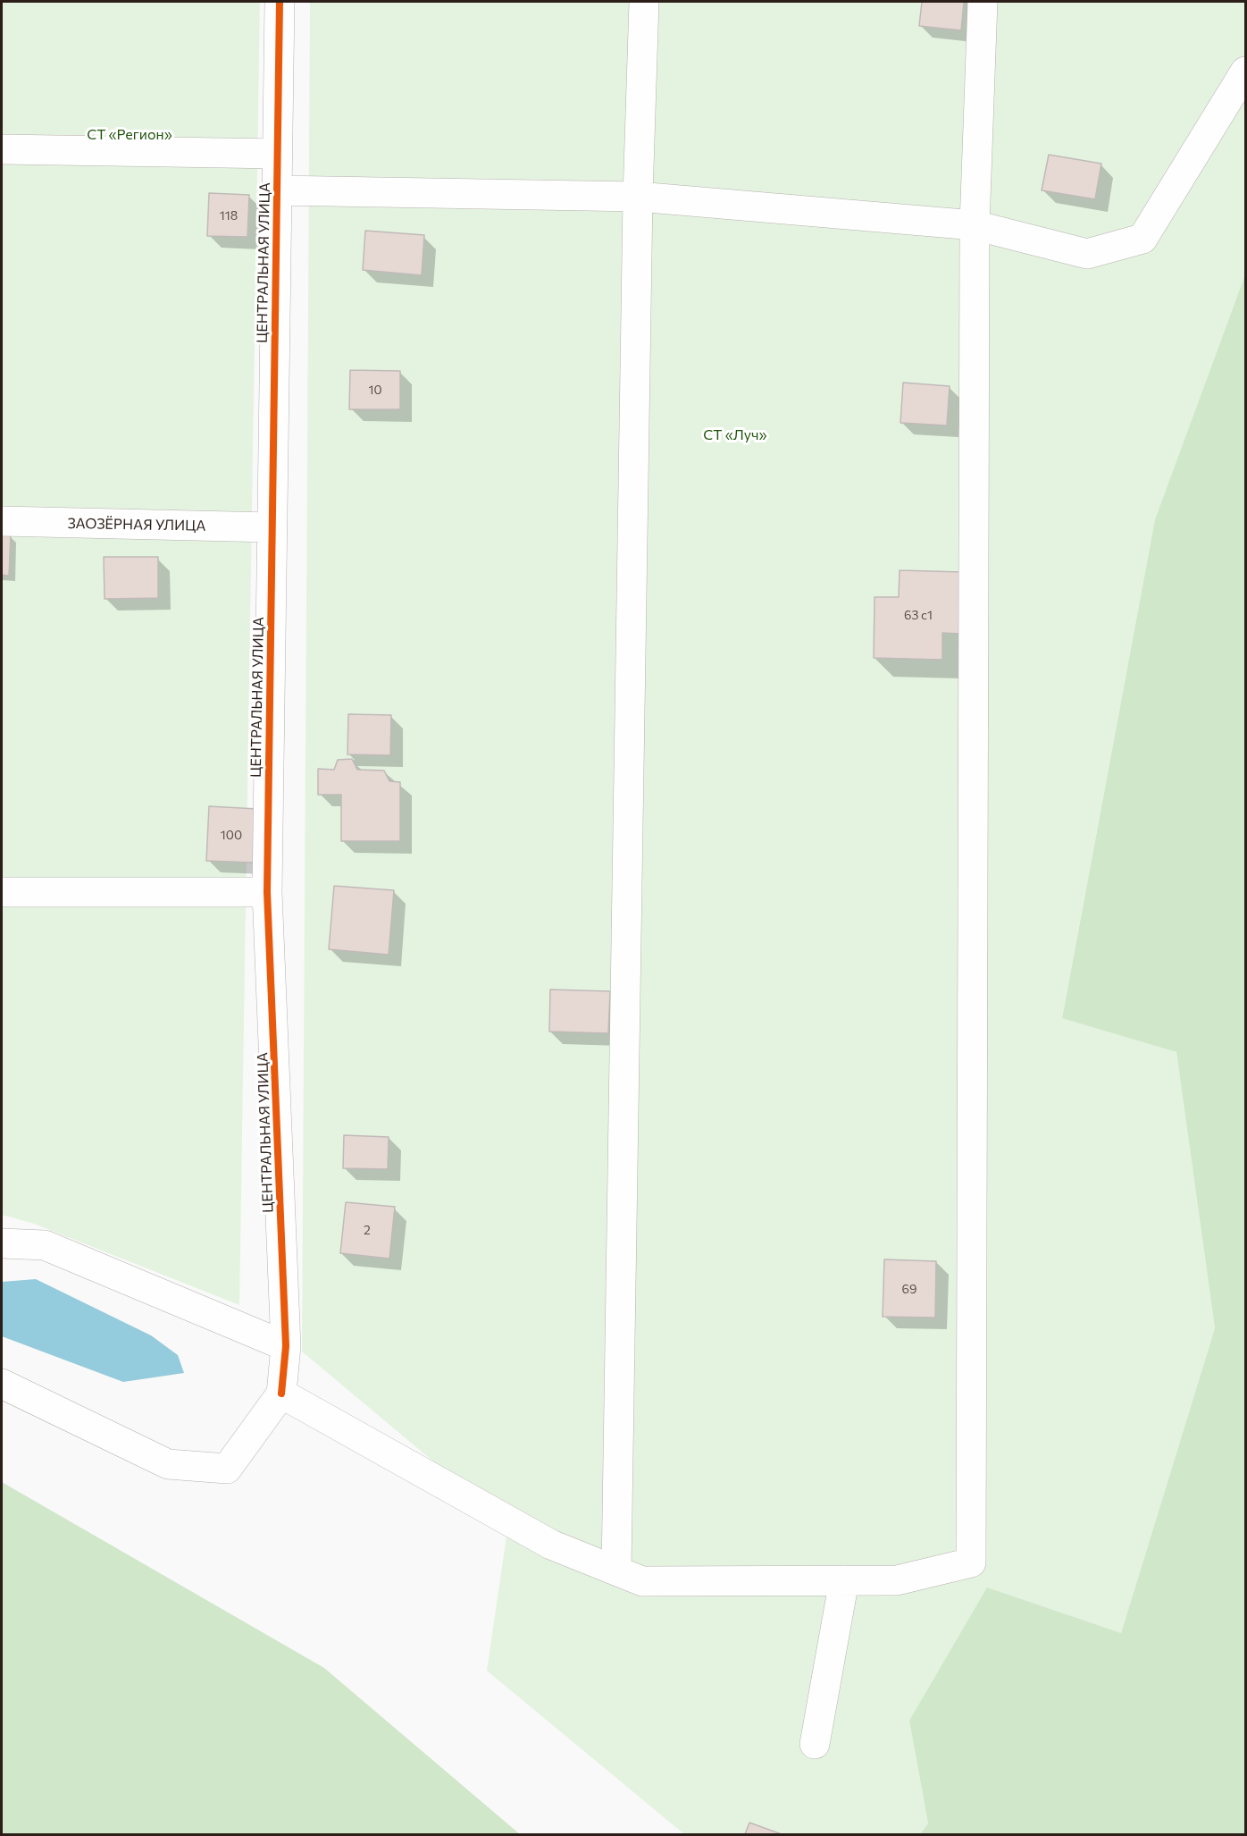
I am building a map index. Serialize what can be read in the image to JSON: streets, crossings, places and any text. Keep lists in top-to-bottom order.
{
  "streets": {
    "street": ["ЦЕНТРАЛЬНАЯ УЛИЦА", "ЗАОЗЁРНАЯ УЛИЦА"]
  },
  "crossings": [
    ["ЦЕНТРАЛЬНАЯ УЛИЦА", "ЗАОЗЁРНАЯ УЛИЦА"]
  ],
  "parks": ["СТ «Регион»", "СТ «Луч»"],
  "house_numbers": [
    "118",
    "10",
    "63 с1",
    "100",
    "2",
    "69"
  ]
}
